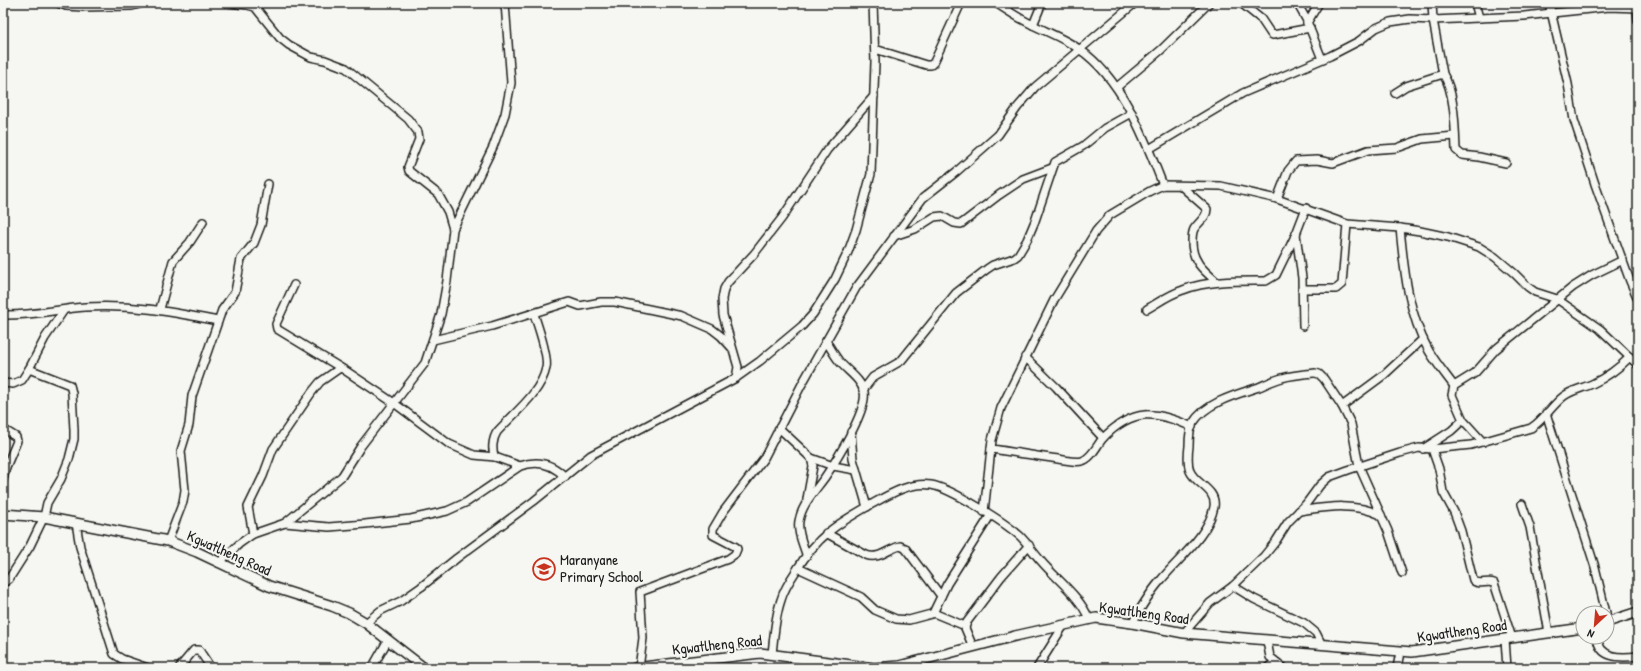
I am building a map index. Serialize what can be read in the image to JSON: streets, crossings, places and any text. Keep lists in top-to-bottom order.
{
  "streets": {
    "street": ["Kgwatlheng Road"]
  },
  "places": {
    "school or university": ["Maranyane Primary School"]
  },
  "north": "bottom left"
}
